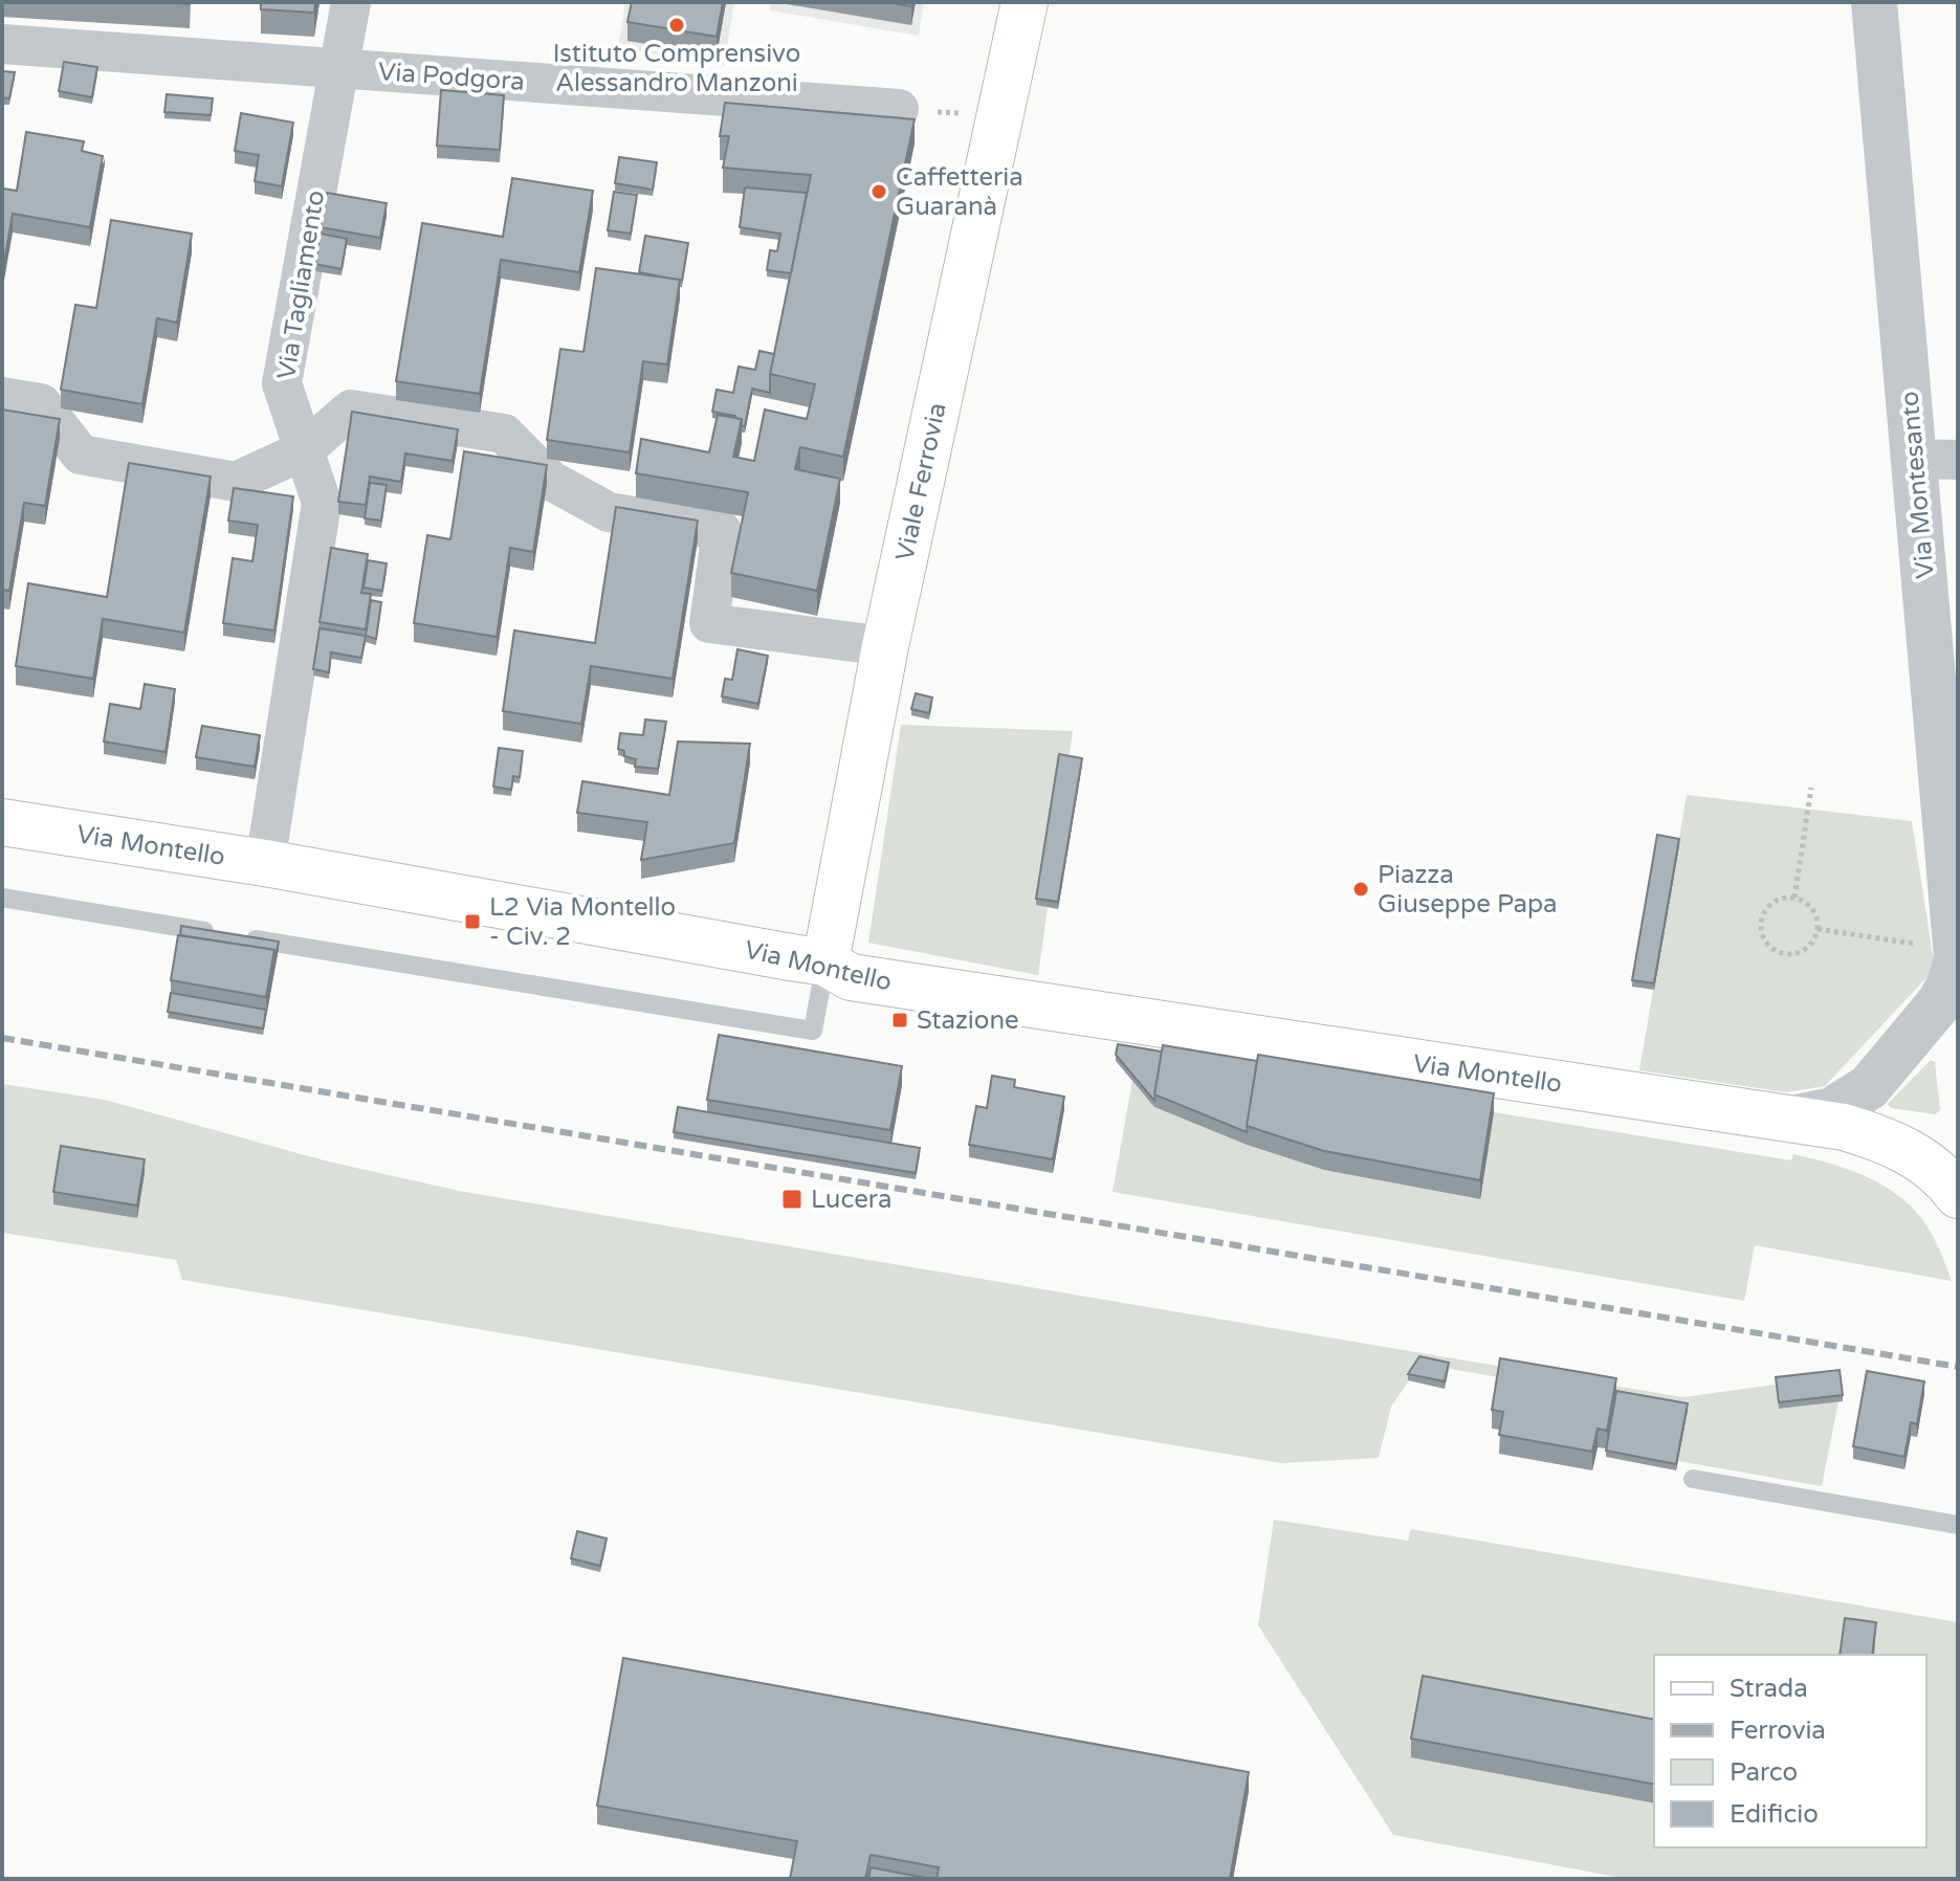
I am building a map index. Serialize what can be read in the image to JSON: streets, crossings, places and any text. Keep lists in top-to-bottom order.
{
  "streets": {
    "main road": ["Viale Ferrovia", "Via Montello"],
    "street": ["Via Podgora", "Via Tagliamento", "Via Montesanto"]
  },
  "crossings": [
    ["Via Podgora", "Via Tagliamento"],
    ["Via Tagliamento", "Via Montello"],
    ["Viale Ferrovia", "Via Montello"],
    ["Via Montesanto", "Via Montello"]
  ],
  "places": {
    "other": ["Istituto Comprensivo Alessandro Manzoni", "Caffetteria Guaranà", "Piazza Giuseppe Papa"],
    "transit": ["L2 Via Montello - Civ. 2", "Stazione", "Lucera"]
  },
  "legend": [
    "Strada",
    "Ferrovia",
    "Parco",
    "Edificio"
  ]
}
